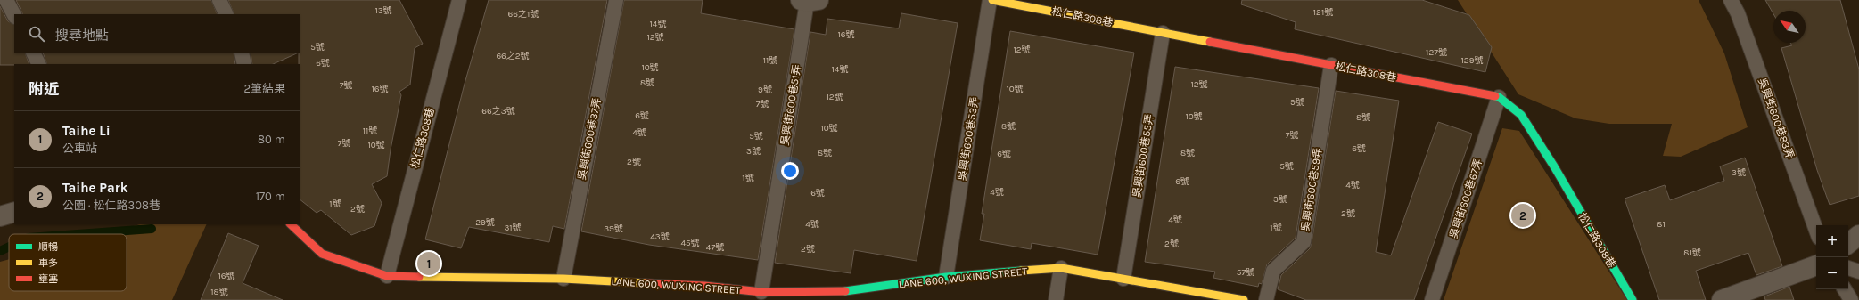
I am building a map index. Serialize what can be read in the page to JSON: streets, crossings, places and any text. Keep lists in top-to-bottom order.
{
  "streets": {
    "street": ["松仁路308巷", "LANE 600, WUXING STREET"],
    "lane": [
      "吳興街600巷51弄",
      "吳興街600巷83弄",
      "吳興街600巷37弄",
      "吳興街600巷53弄",
      "吳興街600巷55弄",
      "吳興街600巷59弄",
      "吳興街600巷67弄"
    ]
  },
  "crossings": [
    ["松仁路308巷", "吳興街600巷55弄"],
    ["松仁路308巷", "吳興街600巷59弄"],
    ["松仁路308巷", "吳興街600巷67弄"],
    ["松仁路308巷", "LANE 600, WUXING STREET"],
    ["吳興街600巷51弄", "LANE 600, WUXING STREET"],
    ["吳興街600巷37弄", "LANE 600, WUXING STREET"],
    ["吳興街600巷53弄", "LANE 600, WUXING STREET"],
    ["吳興街600巷55弄", "LANE 600, WUXING STREET"]
  ],
  "house_numbers": [
    "13號",
    "121號",
    "66之1號",
    "14號",
    "16號",
    "12號",
    "5號",
    "12號",
    "127號",
    "66之2號",
    "11號",
    "129號",
    "6號",
    "10號",
    "14號",
    "8號",
    "12號",
    "7號",
    "16號",
    "10號",
    "9號",
    "12號",
    "9號",
    "7號",
    "66之3號",
    "6號",
    "10號",
    "8號",
    "8號",
    "10號",
    "11號",
    "4號",
    "7號",
    "5號",
    "7號",
    "10號",
    "6號",
    "3號",
    "8號",
    "8號",
    "6號",
    "2號",
    "5號",
    "3號",
    "1號",
    "6號",
    "4號",
    "4號",
    "6號",
    "3號",
    "1號",
    "2號",
    "2號",
    "4號",
    "29號",
    "4號",
    "81",
    "31號",
    "1號",
    "39號",
    "43號",
    "45號",
    "2號",
    "47號",
    "2號",
    "81號",
    "57號",
    "16號",
    "18號"
  ],
  "legend": ["順暢", "車多", "壅塞"],
  "north": "top left",
  "page": {
    "search": "搜尋地點",
    "heading": ["附近", "2筆結果"],
    "list": [
      {
        "mark": "1",
        "name": "Taihe Li",
        "note": "公車站",
        "value": "80 m"
      },
      {
        "mark": "2",
        "name": "Taihe Park",
        "note": "公園 · 松仁路308巷",
        "value": "170 m"
      }
    ],
    "pins": ["2", "1"],
    "map_buttons": ["+", "−"]
  }
}
